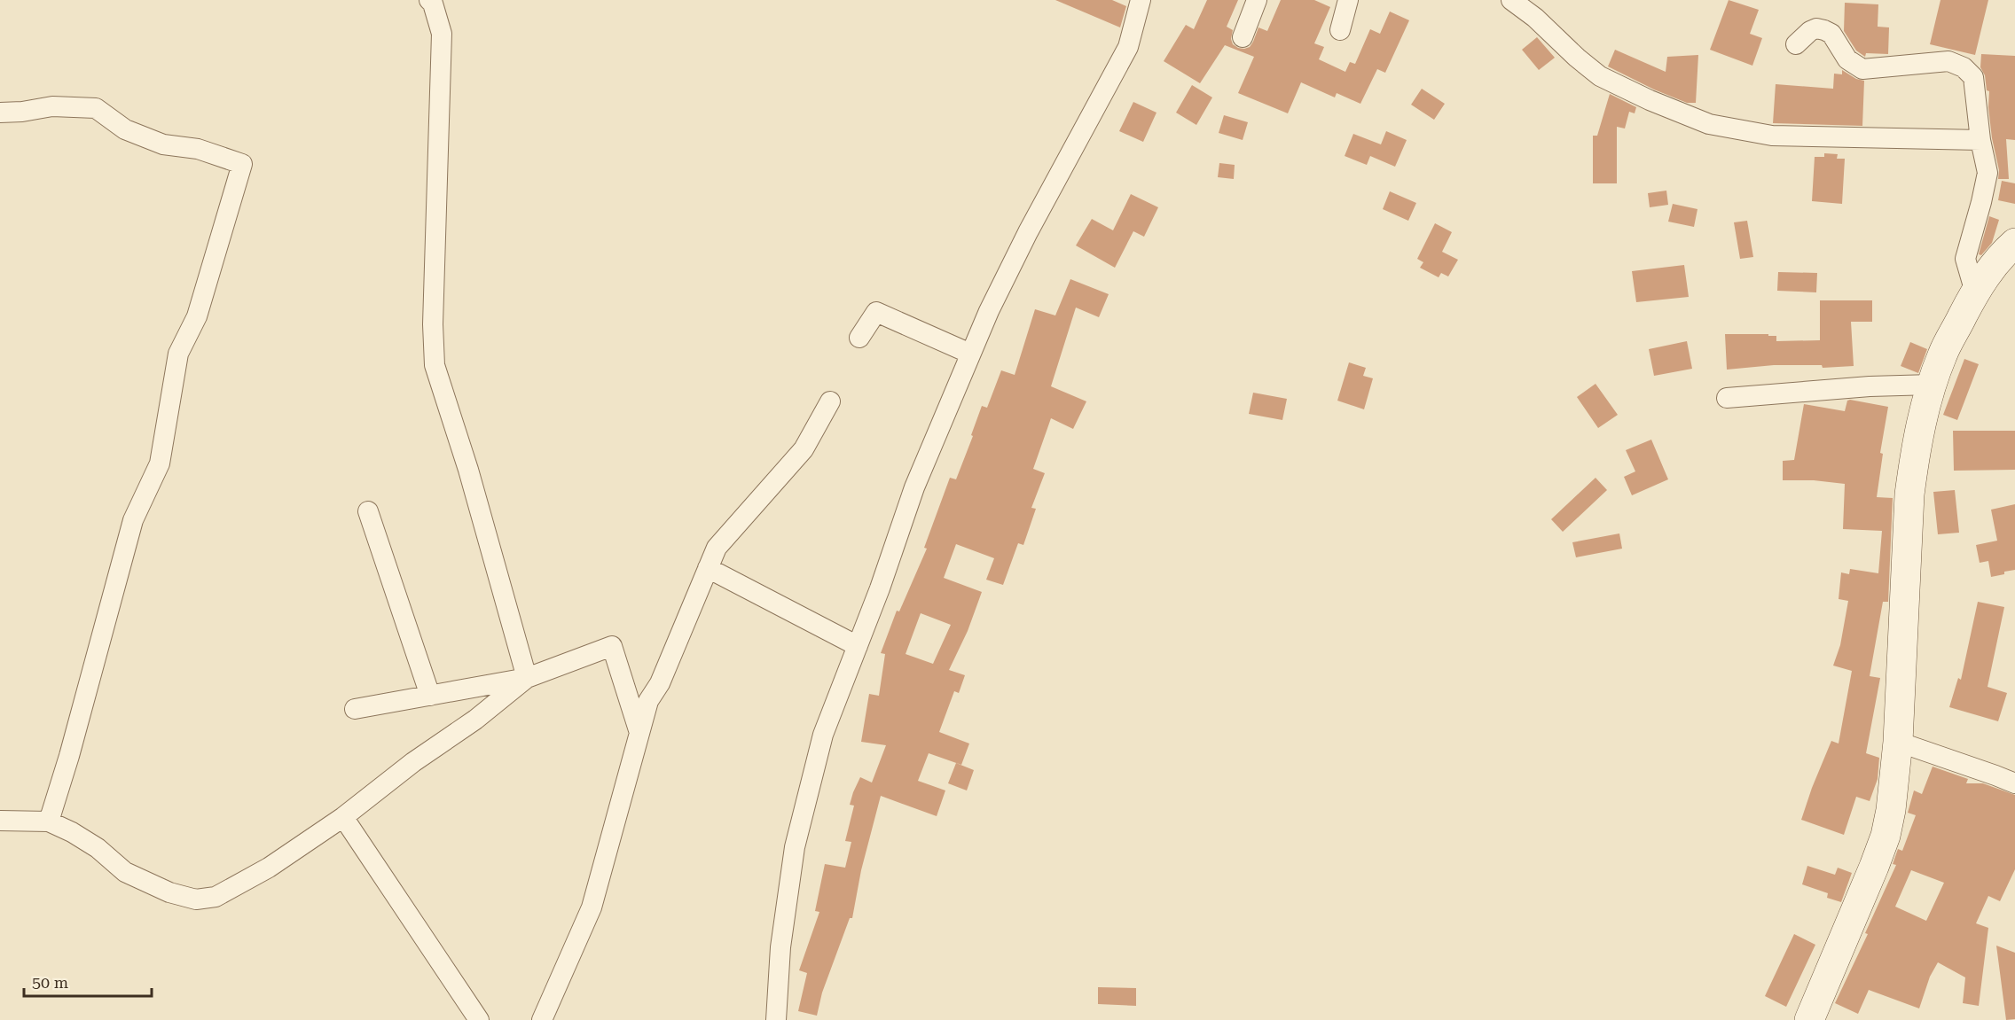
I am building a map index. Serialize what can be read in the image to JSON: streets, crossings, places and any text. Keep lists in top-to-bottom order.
{
  "scale_bar": "50 m"
}
